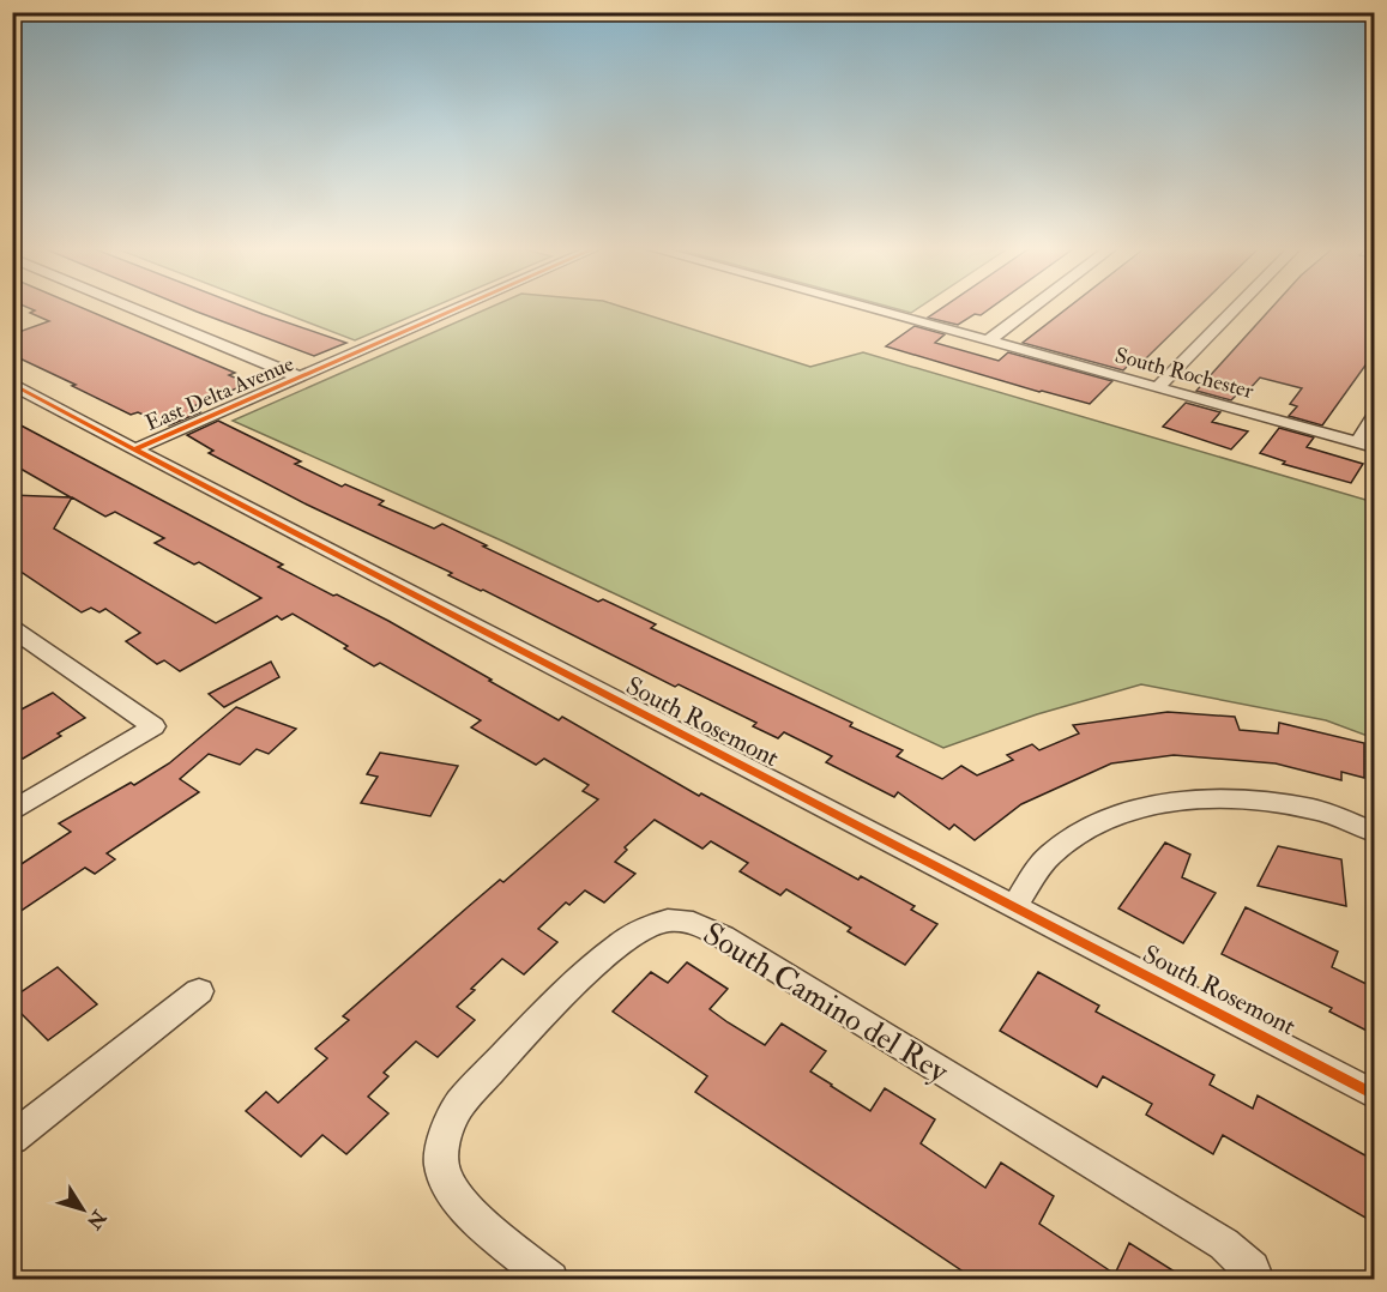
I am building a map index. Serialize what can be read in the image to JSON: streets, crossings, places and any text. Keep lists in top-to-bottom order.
{
  "streets": {
    "street": [
      "South Rochester",
      "East Delta Avenue",
      "South Rosemont",
      "South Camino del Rey"
    ]
  },
  "crossings": [
    ["East Delta Avenue", "South Rosemont"]
  ],
  "north": "bottom right"
}
